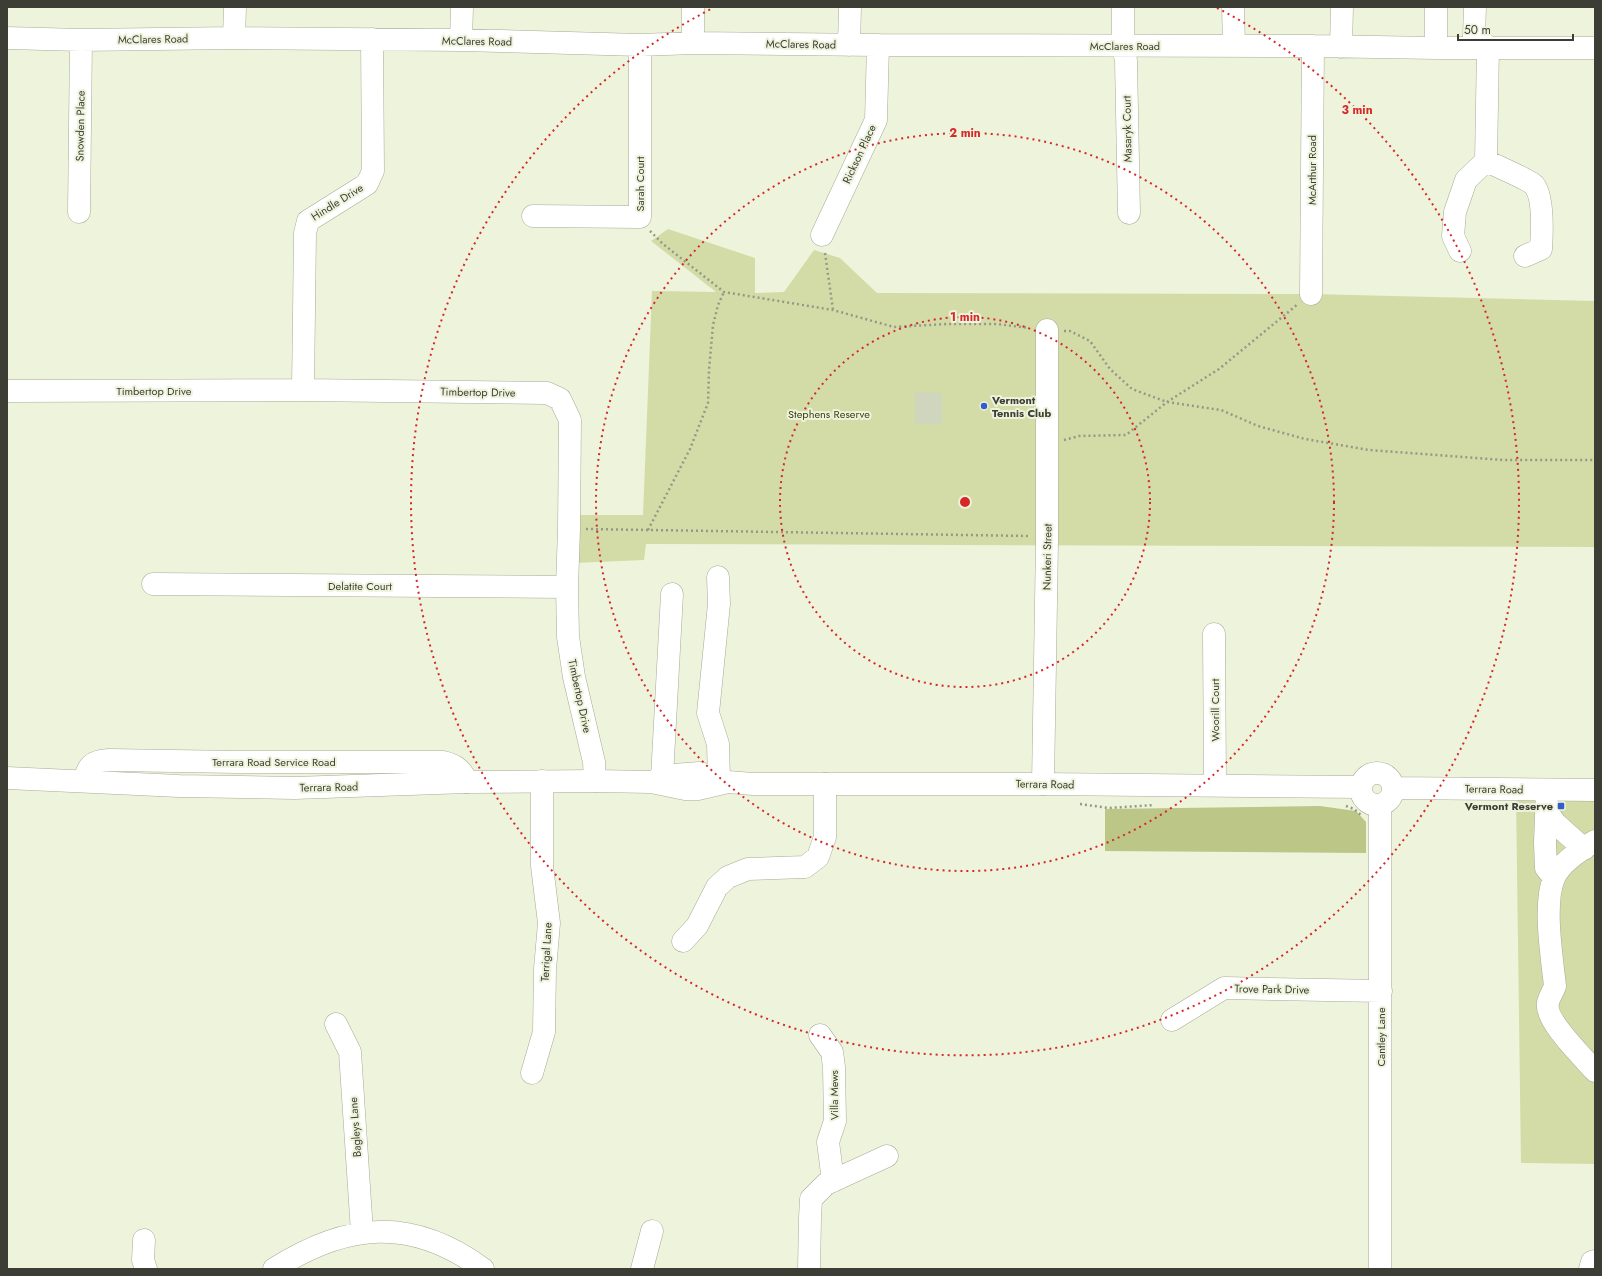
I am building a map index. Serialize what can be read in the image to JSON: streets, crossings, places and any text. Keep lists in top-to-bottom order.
{
  "streets": {
    "street": [
      "McClares Road",
      "Snowden Place",
      "Masaryk Court",
      "Rickson Place",
      "McArthur Road",
      "Sarah Court",
      "Hindle Drive",
      "Timbertop Drive",
      "Nunkeri Street",
      "Delatite Court",
      "Woorill Court",
      "Terrara Road",
      "Terrigal Lane",
      "Trove Park Drive",
      "Cantley Lane",
      "Villa Mews",
      "Bagleys Lane"
    ]
  },
  "crossings": [
    ["McClares Road", "Snowden Place"],
    ["McClares Road", "Masaryk Court"],
    ["McClares Road", "Rickson Place"],
    ["McClares Road", "McArthur Road"],
    ["McClares Road", "Sarah Court"],
    ["McClares Road", "Hindle Drive"],
    ["Hindle Drive", "Timbertop Drive"],
    ["Timbertop Drive", "Delatite Court"],
    ["Timbertop Drive", "Terrara Road"],
    ["Nunkeri Street", "Terrara Road"],
    ["Woorill Court", "Terrara Road"],
    ["Terrara Road", "Terrigal Lane"],
    ["Terrara Road", "Cantley Lane"],
    ["Trove Park Drive", "Cantley Lane"]
  ],
  "parks": ["Stephens Reserve"],
  "places": {
    "other": ["Vermont Tennis Club"],
    "transit": ["Vermont Reserve"]
  },
  "scale_bar": "50 m",
  "rings": ["3 min", "2 min", "1 min"]
}
